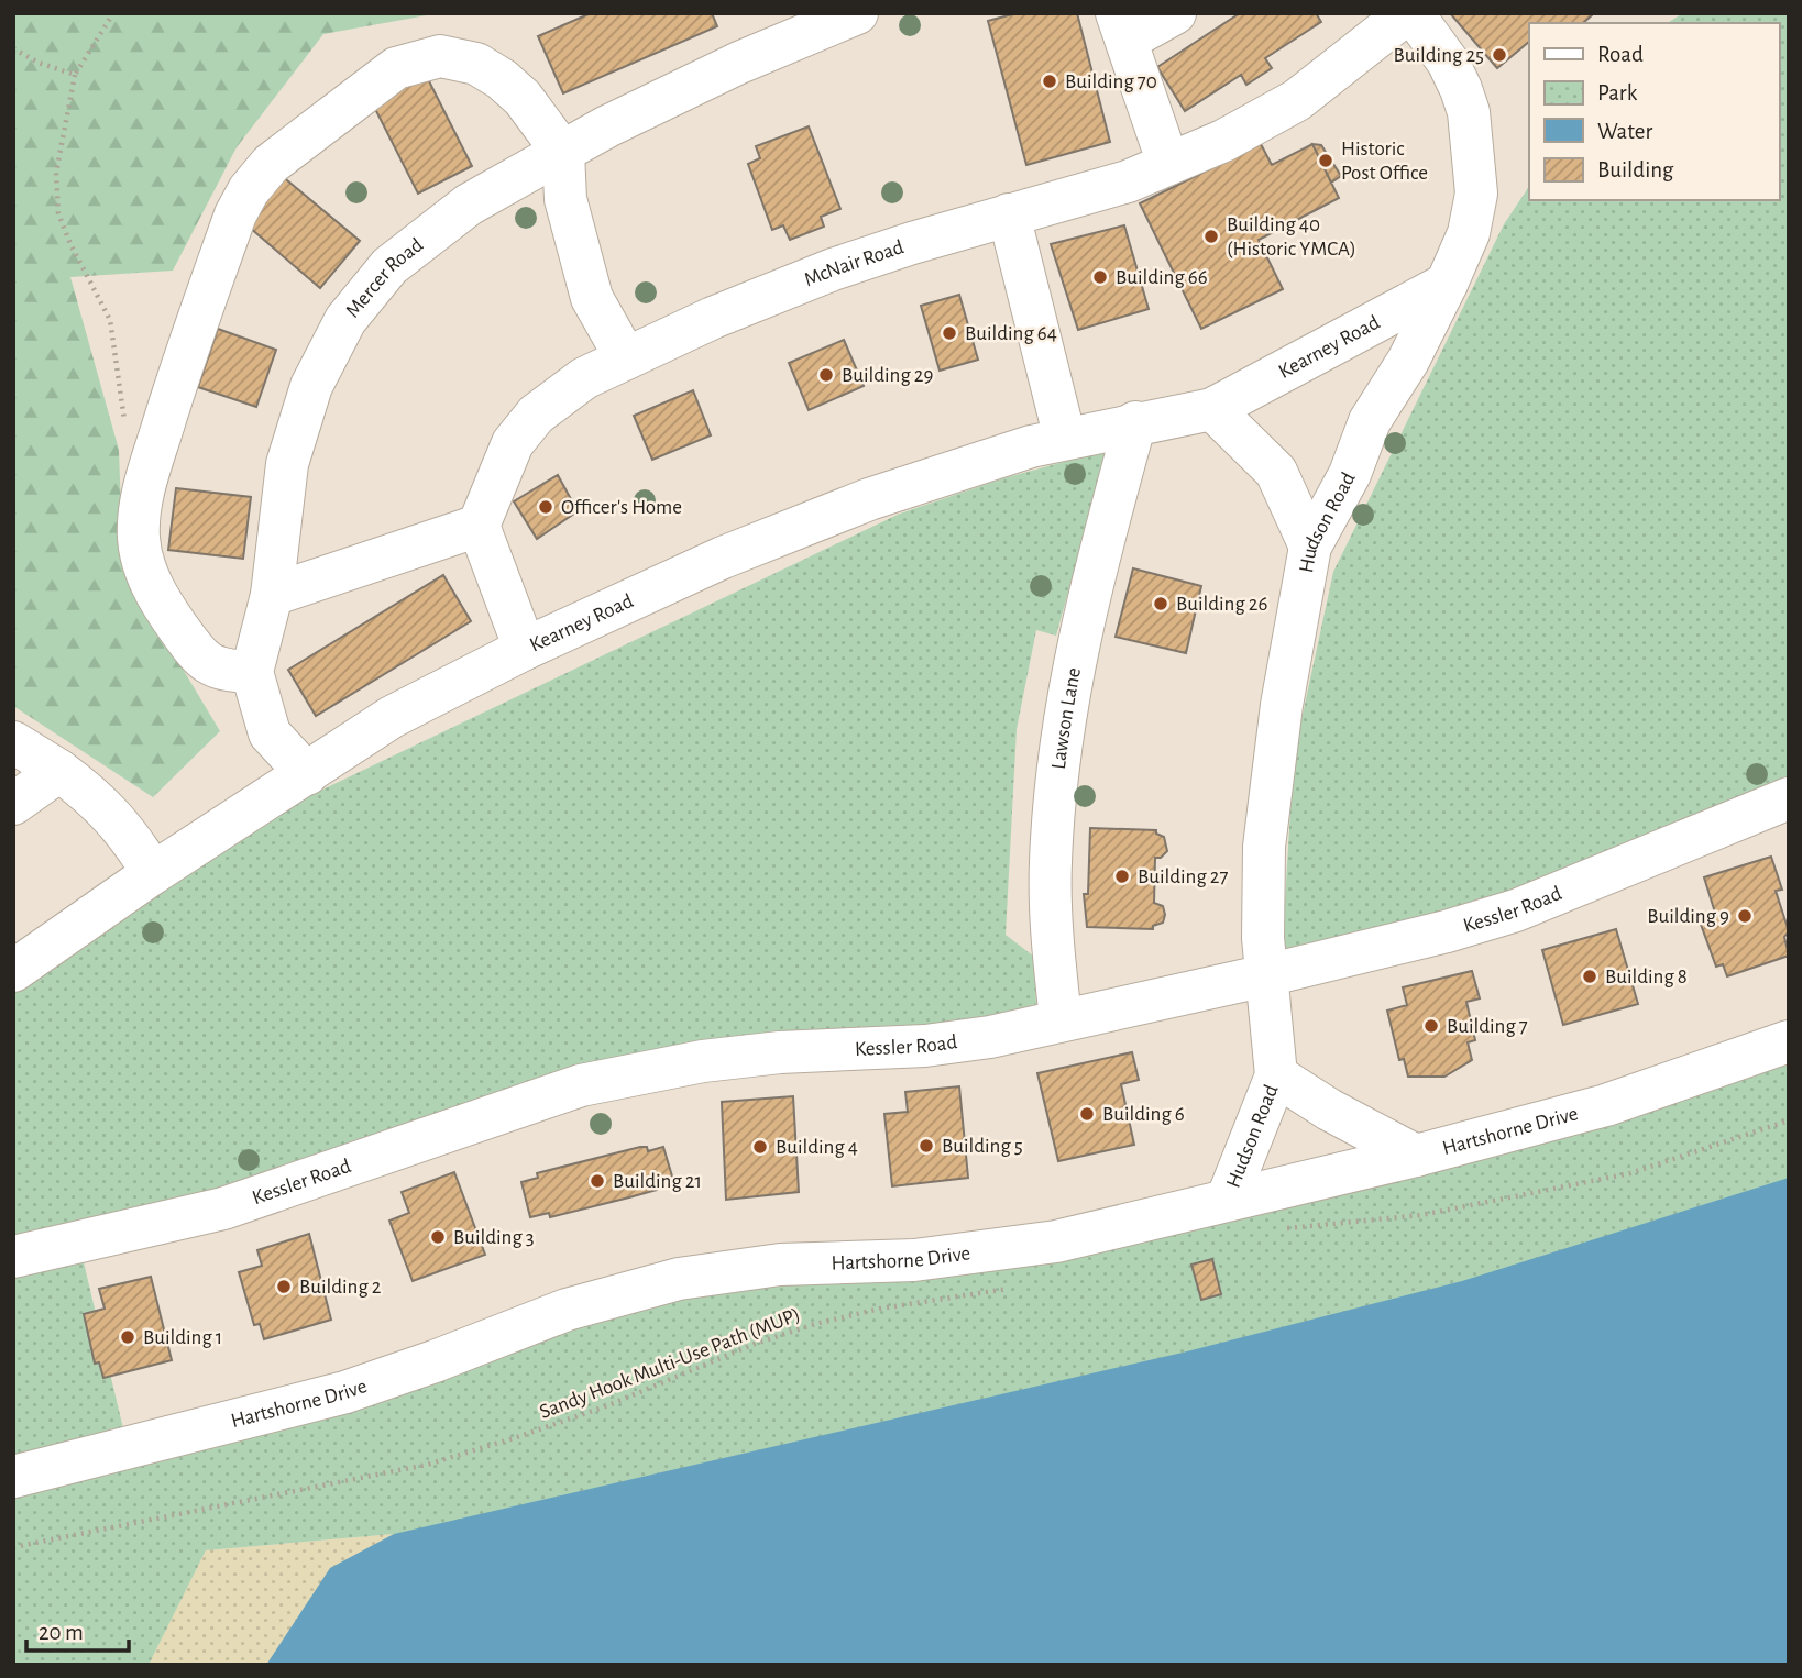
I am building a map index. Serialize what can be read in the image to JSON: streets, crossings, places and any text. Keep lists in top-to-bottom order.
{
  "streets": {
    "street": [
      "McNair Road",
      "Mercer Road",
      "Kearney Road",
      "Hudson Road",
      "Lawson Lane",
      "Kessler Road",
      "Hartshorne Drive"
    ],
    "path": ["Sandy Hook Multi-Use Path (MUP)"]
  },
  "crossings": [
    ["McNair Road", "Hudson Road"],
    ["Kearney Road", "Hudson Road"],
    ["Kearney Road", "Lawson Lane"],
    ["Hudson Road", "Kessler Road"],
    ["Hudson Road", "Hartshorne Drive"],
    ["Lawson Lane", "Kessler Road"]
  ],
  "places": [
    "Building 25",
    "Building 70",
    "Historic Post Office",
    "Building 40 (Historic YMCA)",
    "Building 66",
    "Building 64",
    "Building 29",
    "Officer's Home",
    "Building 26",
    "Building 27",
    "Building 9",
    "Building 8",
    "Building 7",
    "Building 6",
    "Building 5",
    "Building 4",
    "Building 21",
    "Building 3",
    "Building 2",
    "Building 1"
  ],
  "legend": [
    "Road",
    "Park",
    "Water",
    "Building"
  ],
  "scale_bar": "20 m"
}
